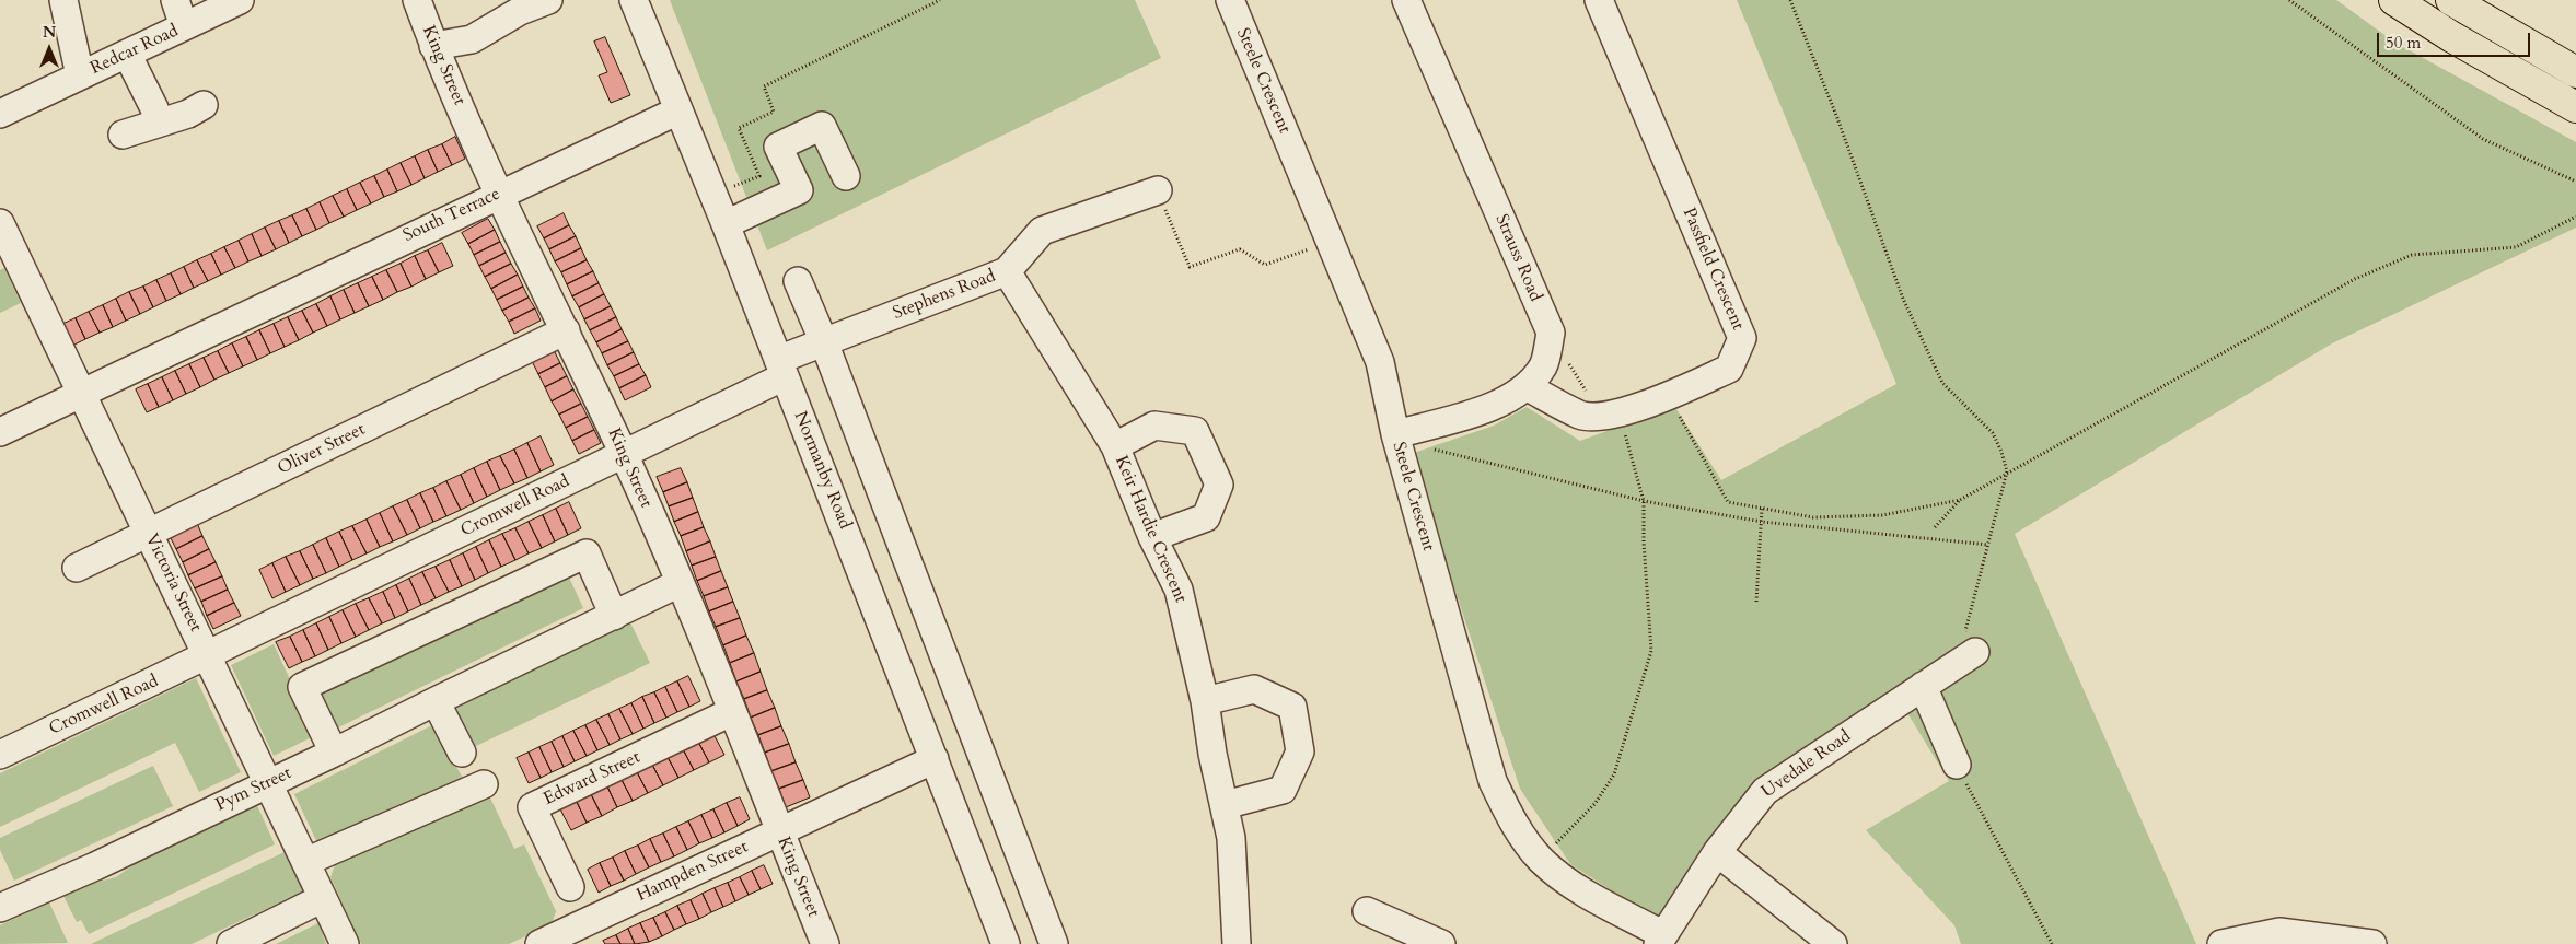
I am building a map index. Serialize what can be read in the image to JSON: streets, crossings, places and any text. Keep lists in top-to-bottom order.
{
  "streets": {
    "street": [
      "Redcar Road",
      "King Street",
      "Steele Crescent",
      "South Terrace",
      "Strauss Road",
      "Passfield Crescent",
      "Stephens Road",
      "Oliver Street",
      "Normanby Road",
      "Cromwell Road",
      "Keir Hardie Crescent",
      "Victoria Street",
      "Uvedale Road",
      "Edward Street",
      "Pym Street",
      "Hampden Street"
    ]
  },
  "crossings": [
    ["King Street", "South Terrace"],
    ["King Street", "Oliver Street"],
    ["King Street", "Cromwell Road"],
    ["King Street", "Edward Street"],
    ["King Street", "Hampden Street"],
    ["Steele Crescent", "Uvedale Road"],
    ["South Terrace", "Normanby Road"],
    ["South Terrace", "Victoria Street"],
    ["Stephens Road", "Normanby Road"],
    ["Stephens Road", "Cromwell Road"],
    ["Stephens Road", "Keir Hardie Crescent"],
    ["Oliver Street", "Victoria Street"],
    ["Normanby Road", "Cromwell Road"],
    ["Normanby Road", "Hampden Street"],
    ["Cromwell Road", "Victoria Street"],
    ["Victoria Street", "Pym Street"]
  ],
  "scale_bar": "50 m",
  "north": "top"
}
